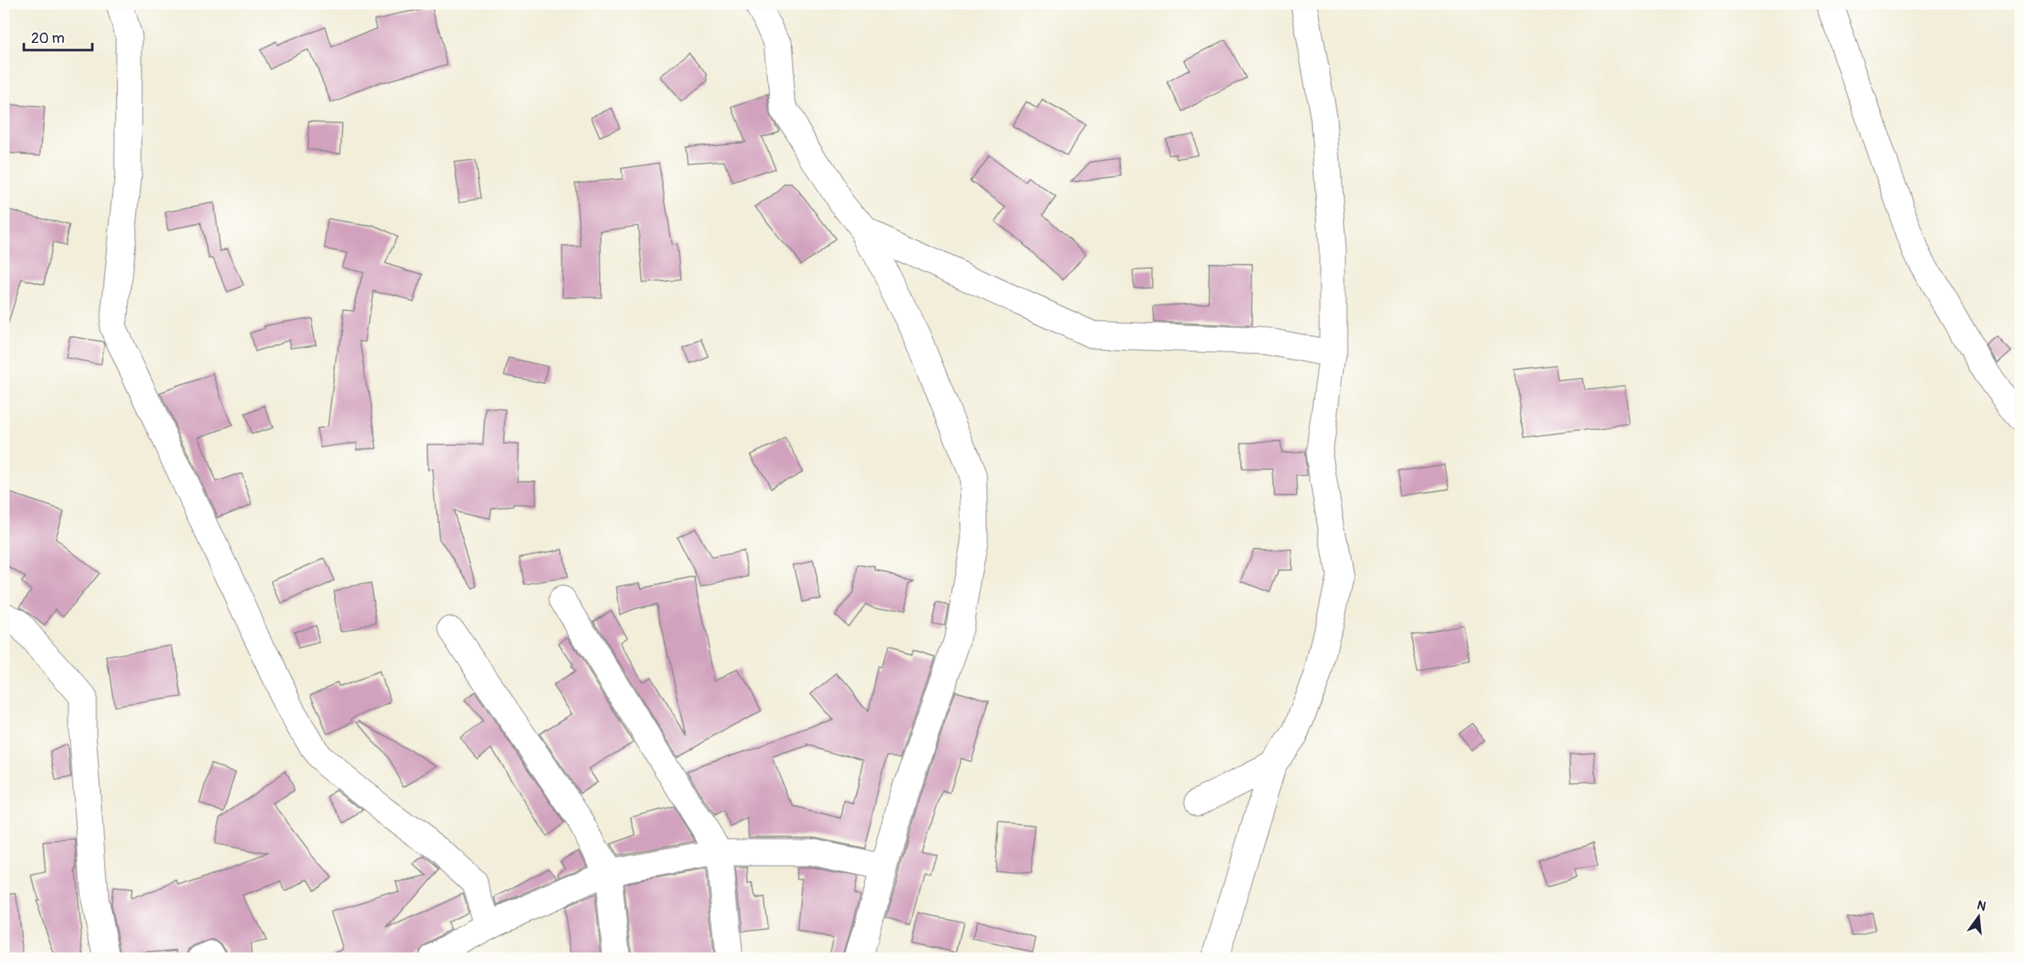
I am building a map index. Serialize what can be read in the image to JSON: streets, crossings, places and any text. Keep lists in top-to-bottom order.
{
  "scale_bar": "20 m",
  "north": "top"
}
